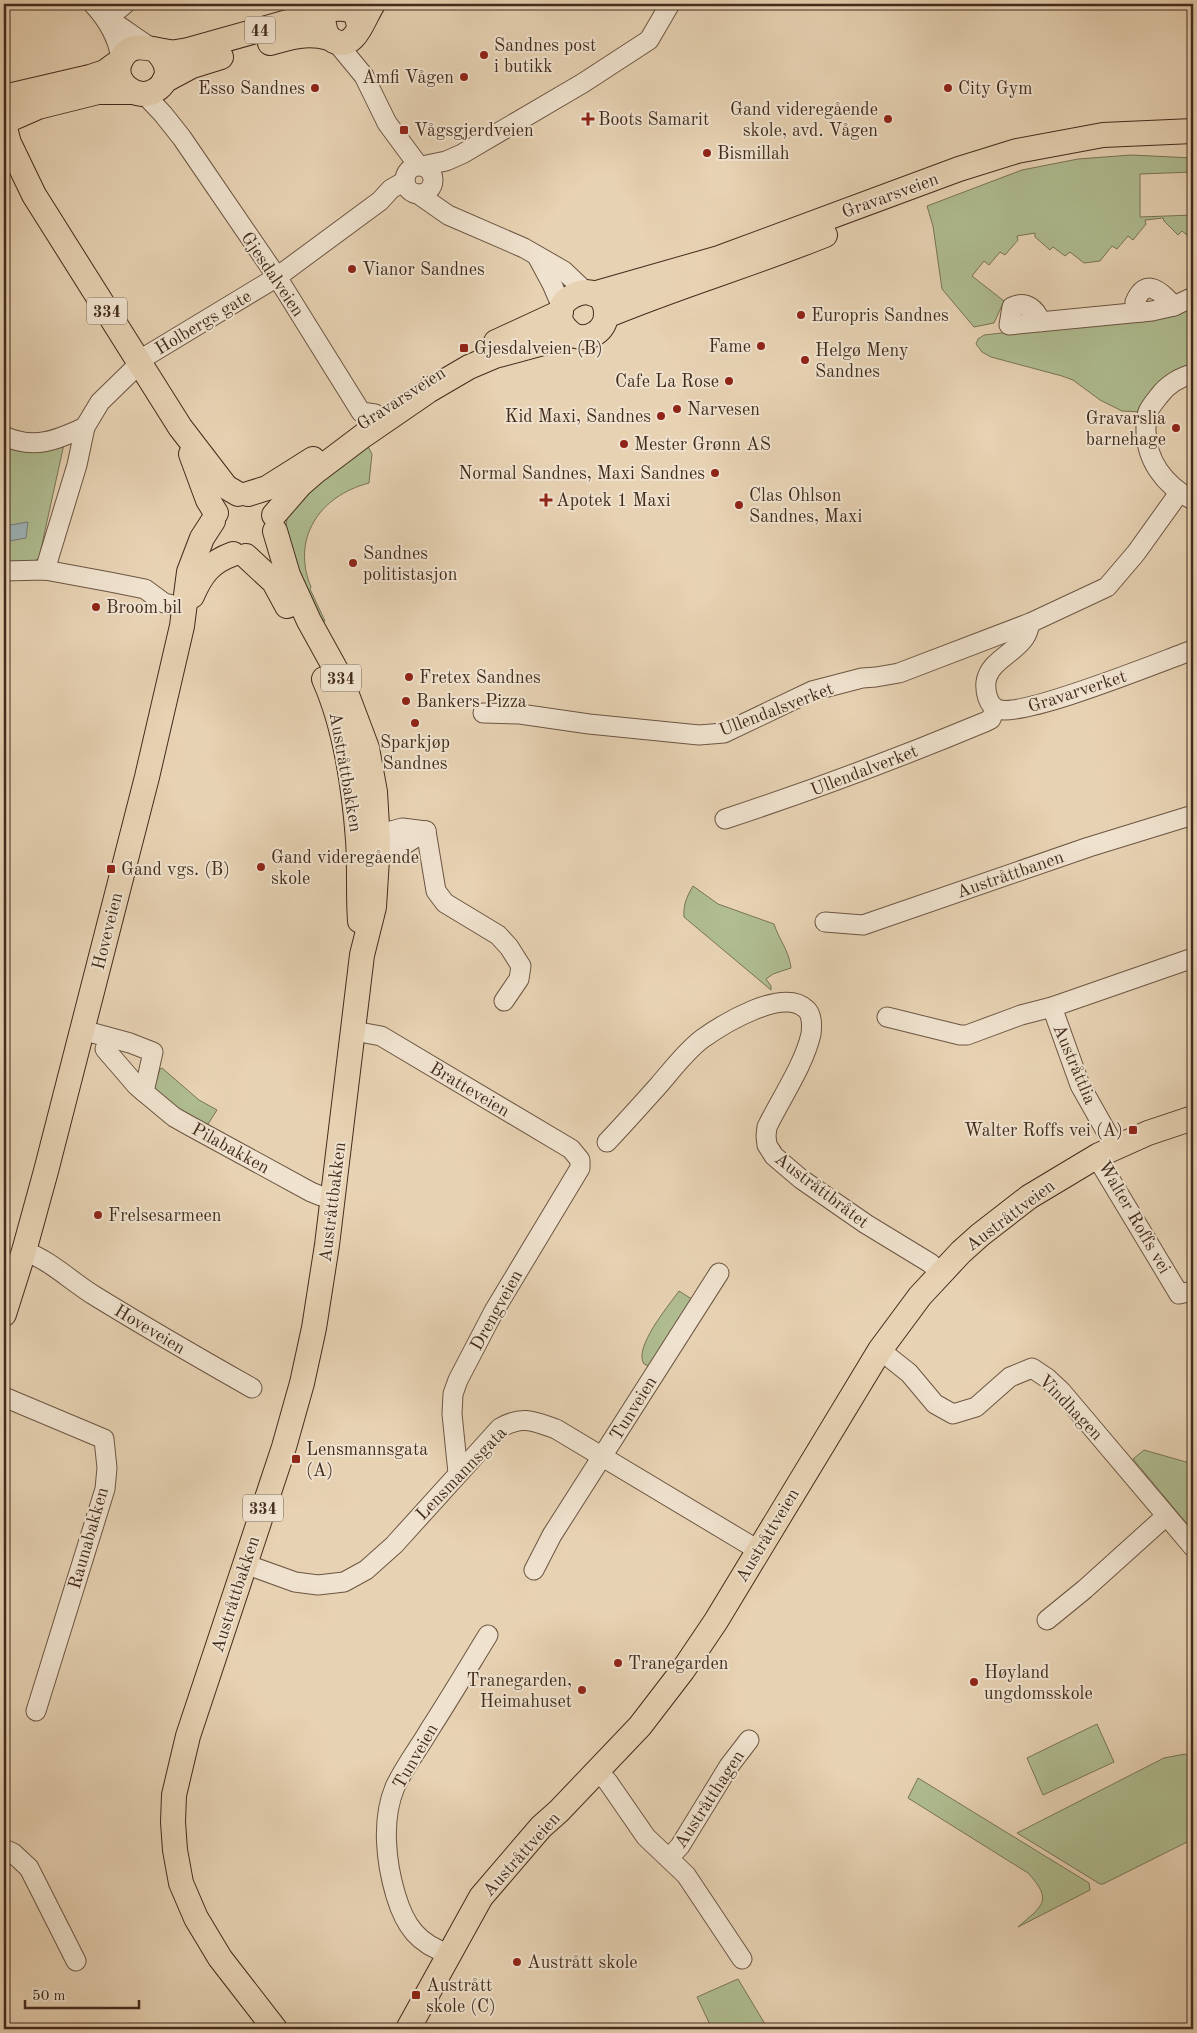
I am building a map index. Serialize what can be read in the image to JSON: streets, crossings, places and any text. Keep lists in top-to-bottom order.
{
  "streets": {
    "main road": [
      "44",
      "Gravarsveien",
      "334",
      "Austråttbakken",
      "Hoveveien",
      "Austråttveien"
    ],
    "street": [
      "Gjesdalveien",
      "Holbergs gate",
      "Gravarverket",
      "Ullendalsverket",
      "Ullendalverket",
      "Austråttbanen",
      "Austråttlia",
      "Bratteveien",
      "Pilabakken",
      "Austråttbråtet",
      "Walter Roffs vei",
      "Drengveien",
      "Vindhagen",
      "Tunveien",
      "Lensmannsgata",
      "Raunabakken",
      "Austråtthagen"
    ]
  },
  "crossings": [
    ["44", "Gjesdalveien"],
    ["44", "334"],
    ["Gravarsveien", "Gjesdalveien"],
    ["Gravarsveien", "334"],
    ["Gravarsveien", "Austråttbakken"],
    ["Gravarsveien", "Hoveveien"],
    ["Gjesdalveien", "Holbergs gate"],
    ["334", "Holbergs gate"],
    ["334", "Austråttbakken"],
    ["334", "Hoveveien"],
    ["Gravarverket", "Ullendalverket"],
    ["Austråttbakken", "Hoveveien"],
    ["Austråttbakken", "Bratteveien"],
    ["Austråttbakken", "Lensmannsgata"],
    ["Austråttlia", "Austråttveien"],
    ["Austråttlia", "Walter Roffs vei"],
    ["Bratteveien", "Drengveien"],
    ["Austråttbråtet", "Austråttveien"],
    ["Austråttveien", "Walter Roffs vei"],
    ["Austråttveien", "Vindhagen"],
    ["Austråttveien", "Tunveien"],
    ["Austråttveien", "Lensmannsgata"],
    ["Austråttveien", "Austråtthagen"],
    ["Drengveien", "Lensmannsgata"],
    ["Tunveien", "Lensmannsgata"]
  ],
  "places": {
    "other": [
      "Sandnes post i butikk",
      "Amfi Vågen",
      "Esso Sandnes",
      "City Gym",
      "Gand videregående skole, avd. Vågen",
      "Bismillah",
      "Vianor Sandnes",
      "Europris Sandnes",
      "Fame",
      "Helgø Meny Sandnes",
      "Cafe La Rose",
      "Narvesen",
      "Kid Maxi, Sandnes",
      "Gravarslia barnehage",
      "Mester Grønn AS",
      "Normal Sandnes, Maxi Sandnes",
      "Clas Ohlson Sandnes, Maxi",
      "Sandnes politistasjon",
      "Broom bil",
      "Fretex Sandnes",
      "Bankers Pizza",
      "Sparkjøp Sandnes",
      "Gand videregående skole",
      "Frelsesarmeen",
      "Tranegarden",
      "Høyland ungdomsskole",
      "Tranegarden, Heimahuset",
      "Austrått skole"
    ],
    "health": ["Boots Samarit", "Apotek 1 Maxi"],
    "transit": [
      "Vågsgjerdveien",
      "Gjesdalveien (B)",
      "Gand vgs. (B)",
      "Walter Roffs vei (A)",
      "Lensmannsgata (A)",
      "Austrått skole (C)"
    ]
  },
  "scale_bar": "50 m"
}
